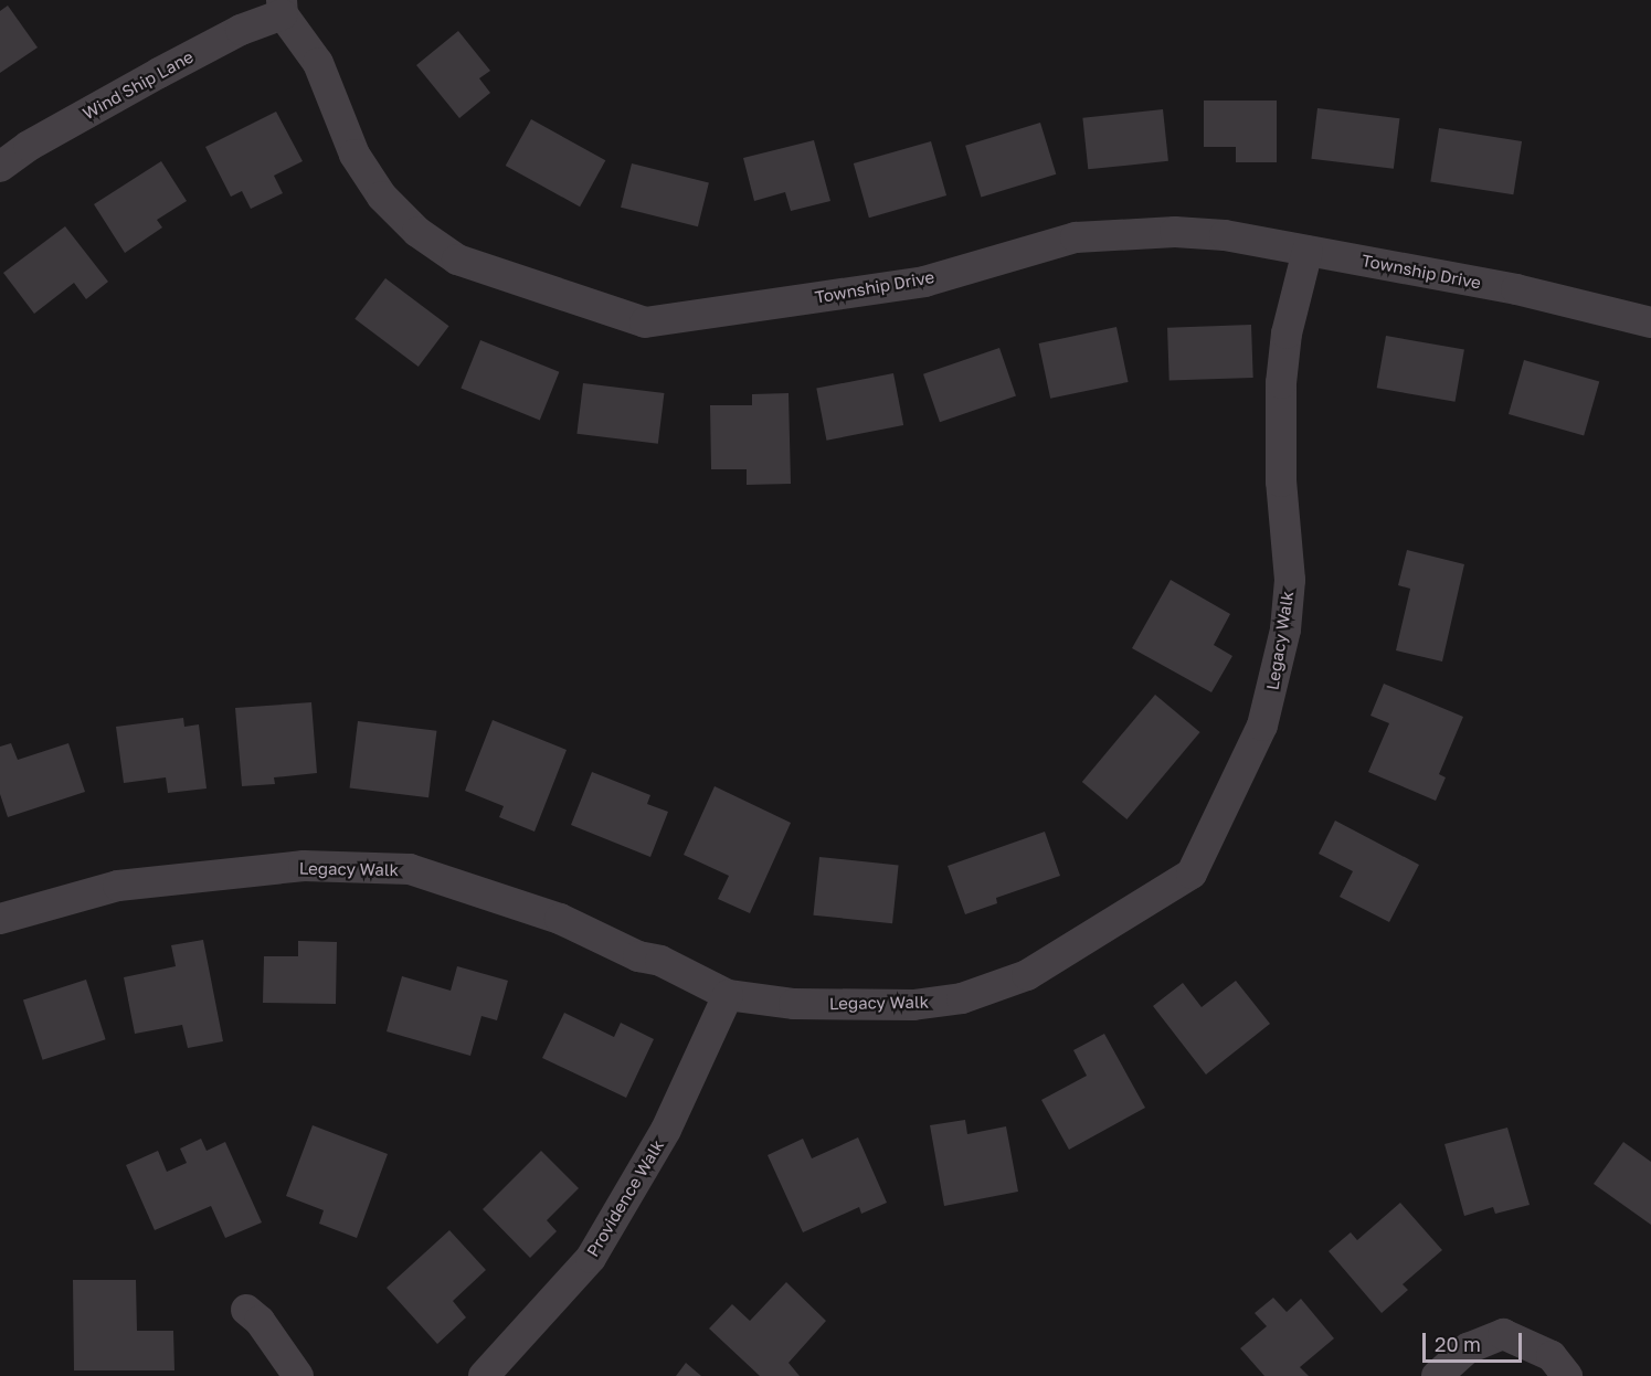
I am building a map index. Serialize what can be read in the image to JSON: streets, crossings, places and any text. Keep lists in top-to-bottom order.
{
  "streets": {
    "street": [
      "Wind Ship Lane",
      "Township Drive",
      "Legacy Walk",
      "Providence Walk"
    ]
  },
  "crossings": [
    ["Wind Ship Lane", "Township Drive"],
    ["Township Drive", "Legacy Walk"],
    ["Legacy Walk", "Providence Walk"]
  ],
  "scale_bar": "20 m"
}
